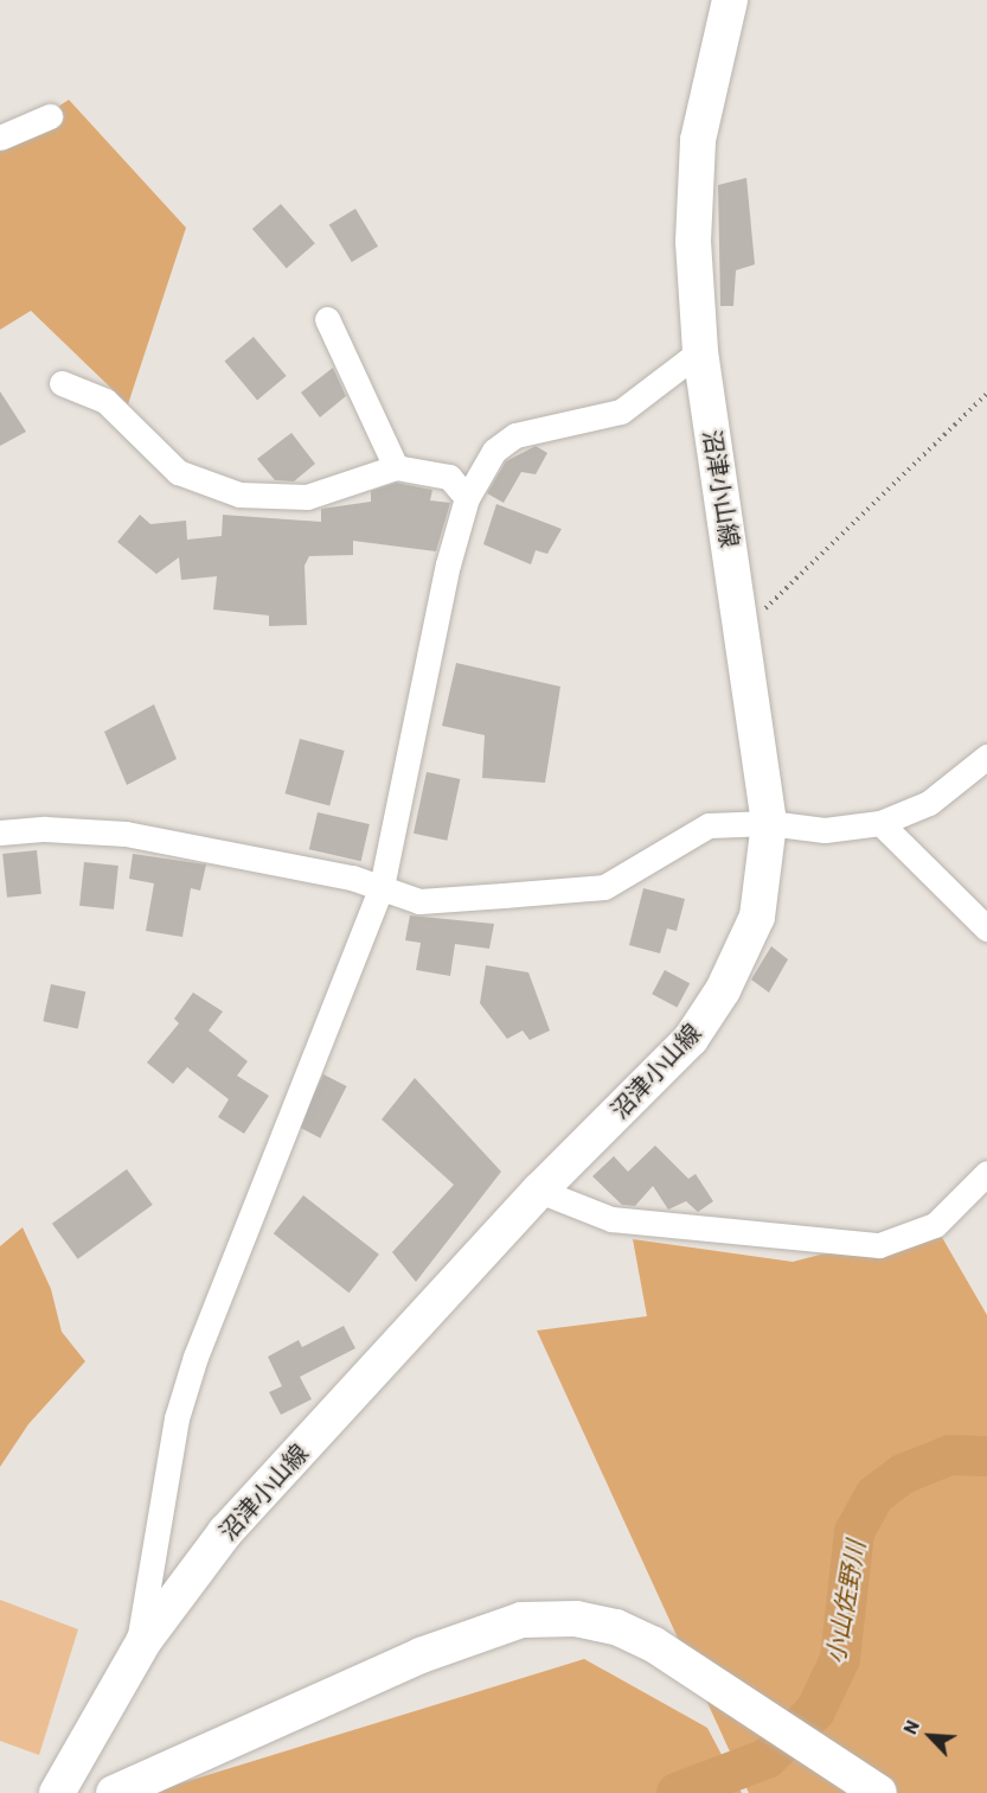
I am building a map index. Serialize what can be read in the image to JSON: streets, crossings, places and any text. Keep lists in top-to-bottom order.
{
  "streets": {
    "main road": ["沼津小山線"]
  },
  "water": ["小山佐野川"],
  "north": "top left"
}
